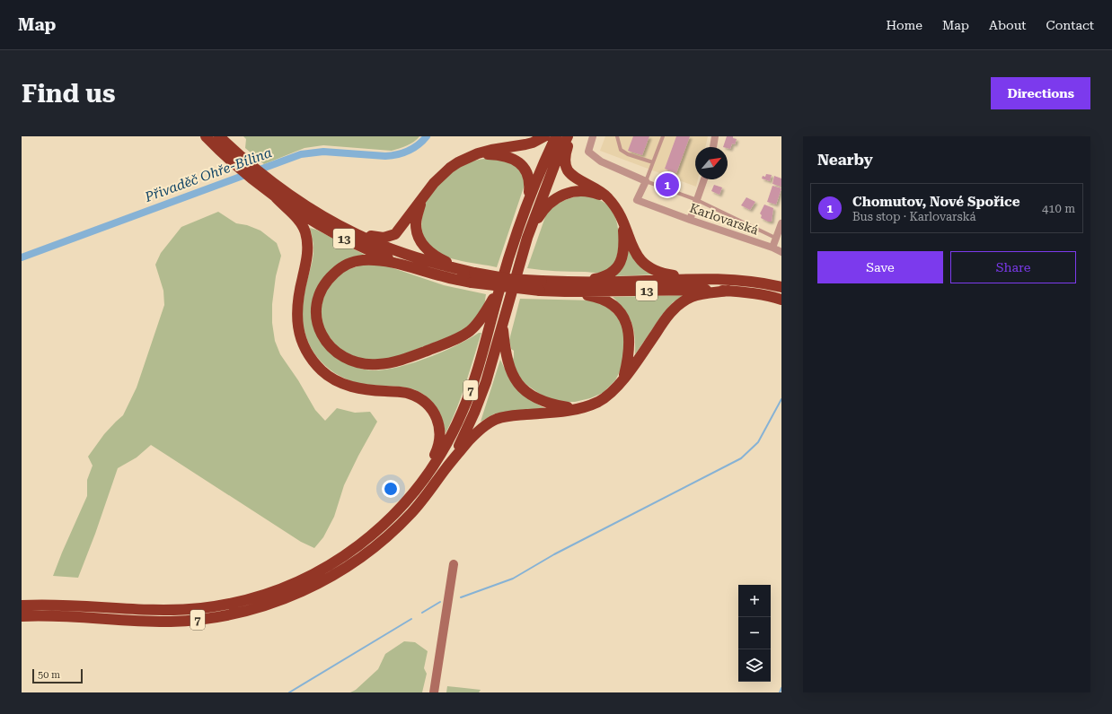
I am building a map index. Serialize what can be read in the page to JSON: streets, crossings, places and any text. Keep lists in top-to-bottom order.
{
  "streets": {
    "highway": ["13", "7"],
    "street": ["Karlovarská"]
  },
  "water": ["Přivaděč Ohře-Bílina"],
  "scale_bar": "50 m",
  "north": "top right",
  "page": {
    "header": "Map",
    "nav": [
      "Home",
      "Map",
      "About",
      "Contact"
    ],
    "buttons": [
      "Directions",
      ["Save", "Share"]
    ],
    "title": "Find us",
    "heading": "Nearby",
    "pins": "1",
    "list": [
      {
        "mark": "1",
        "name": "Chomutov, Nové Spořice",
        "note": "Bus stop · Karlovarská",
        "value": "410 m"
      }
    ],
    "map_buttons": ["+", "−"],
    "scale": "50 m"
  }
}
